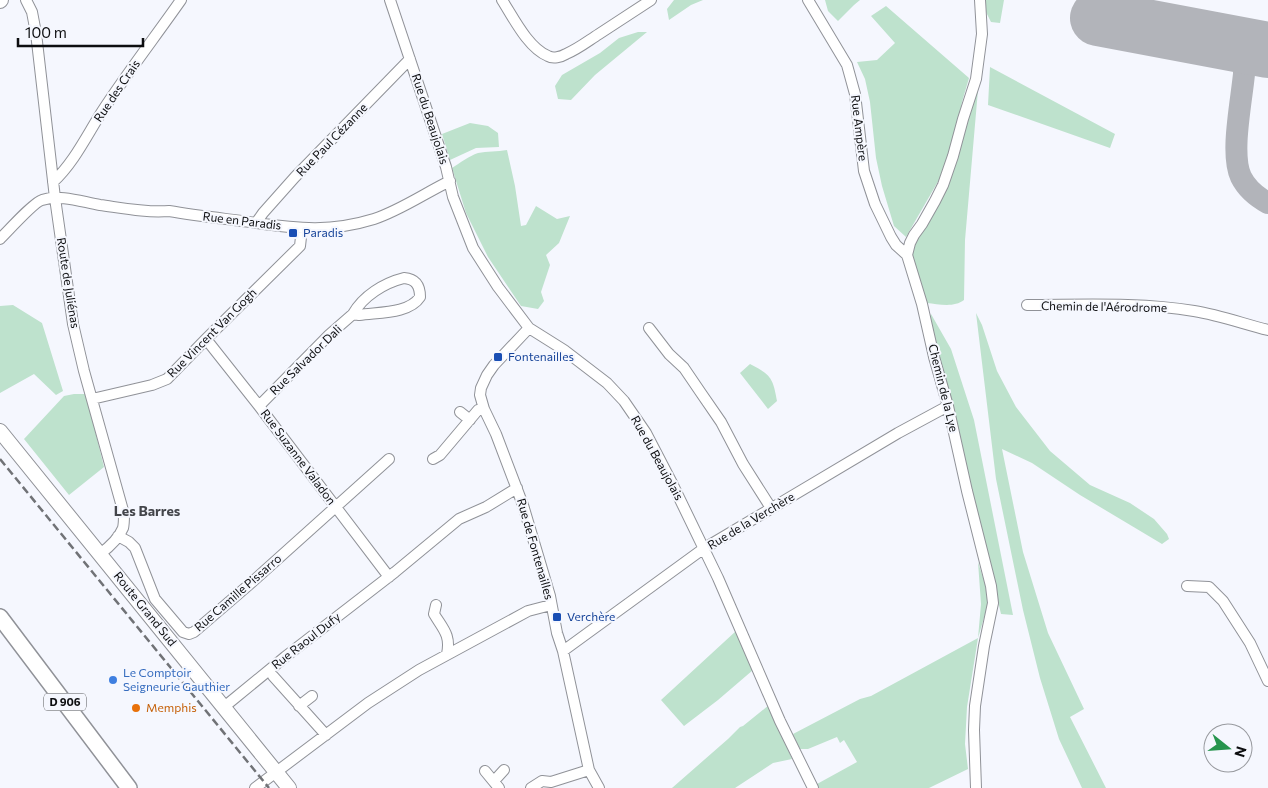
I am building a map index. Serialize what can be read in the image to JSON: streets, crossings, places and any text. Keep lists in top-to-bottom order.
{
  "streets": {
    "main road": ["Route Grand Sud", "D 906"],
    "street": [
      "Rue des Crais",
      "Rue du Beaujolais",
      "Rue Ampère",
      "Rue Paul Cézanne",
      "Rue en Paradis",
      "Route de Juliénas",
      "Chemin de l'Aérodrome",
      "Rue Vincent Van Gogh",
      "Rue Salvador Dali",
      "Chemin de la Lye",
      "Rue Suzanne Valadon",
      "Rue de la Verchère",
      "Rue de Fontenailles",
      "Rue Camille Pissarro",
      "Rue Raoul Dufy"
    ]
  },
  "crossings": [
    ["Rue des Crais", "Route de Juliénas"],
    ["Rue du Beaujolais", "Rue Paul Cézanne"],
    ["Rue du Beaujolais", "Rue en Paradis"],
    ["Rue du Beaujolais", "Rue de la Verchère"],
    ["Rue du Beaujolais", "Rue de Fontenailles"],
    ["Rue Ampère", "Chemin de la Lye"],
    ["Rue Paul Cézanne", "Rue en Paradis"],
    ["Rue en Paradis", "Route de Juliénas"],
    ["Rue en Paradis", "Rue Vincent Van Gogh"],
    ["Route de Juliénas", "Rue Vincent Van Gogh"],
    ["Route de Juliénas", "Rue Camille Pissarro"],
    ["Rue Vincent Van Gogh", "Rue Suzanne Valadon"],
    ["Rue Salvador Dali", "Rue Suzanne Valadon"],
    ["Chemin de la Lye", "Rue de la Verchère"],
    ["Rue Suzanne Valadon", "Rue Camille Pissarro"],
    ["Rue Suzanne Valadon", "Rue Raoul Dufy"],
    ["Rue de la Verchère", "Rue de Fontenailles"],
    ["Rue de Fontenailles", "Rue Raoul Dufy"],
    ["Route Grand Sud", "Rue Raoul Dufy"]
  ],
  "districts": ["Les Barres"],
  "places": {
    "transit": ["Paradis", "Fontenailles", "Verchère"],
    "other": ["Le Comptoir Seigneurie Gauthier", "Memphis"]
  },
  "scale_bar": "100 m",
  "north": "right"
}
